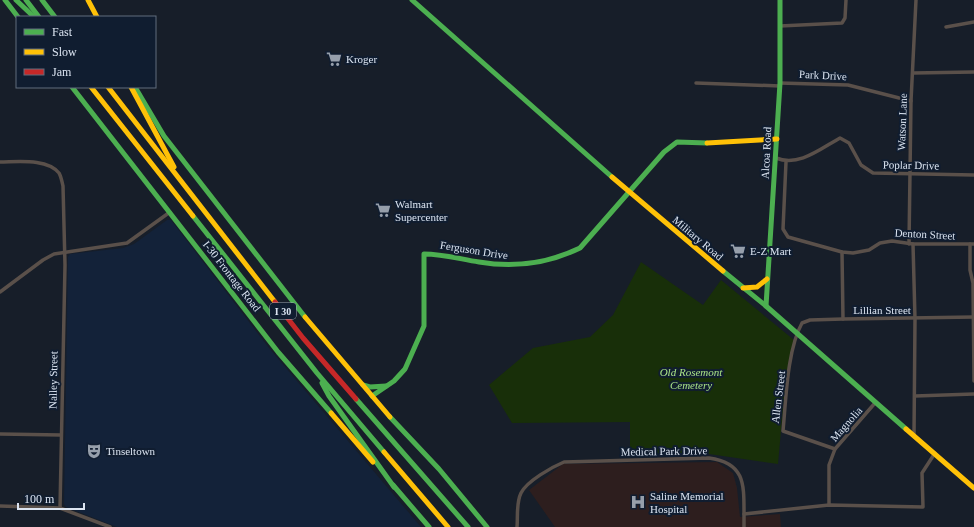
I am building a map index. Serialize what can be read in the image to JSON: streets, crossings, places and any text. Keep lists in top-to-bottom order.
{
  "streets": {
    "main road": [
      "Alcoa Road",
      "Military Road",
      "Ferguson Drive",
      "I-30 Frontage Road",
      "I 30"
    ],
    "street": [
      "Park Drive",
      "Watson Lane",
      "Poplar Drive",
      "Denton Street",
      "Lillian Street",
      "Nalley Street",
      "Allen Street",
      "Magnolia",
      "Medical Park Drive"
    ]
  },
  "crossings": [
    ["Park Drive", "Watson Lane"],
    ["Park Drive", "Alcoa Road"],
    ["Watson Lane", "Poplar Drive"],
    ["Watson Lane", "Denton Street"],
    ["Watson Lane", "Military Road"],
    ["Watson Lane", "Lillian Street"],
    ["Alcoa Road", "Military Road"],
    ["Alcoa Road", "Ferguson Drive"],
    ["Poplar Drive", "Denton Street"],
    ["Military Road", "Ferguson Drive"],
    ["Military Road", "Lillian Street"],
    ["Military Road", "Allen Street"],
    ["Military Road", "Magnolia"],
    ["Lillian Street", "Allen Street"],
    ["Allen Street", "Magnolia"]
  ],
  "parks": ["Old Rosemont Cemetery"],
  "places": {
    "supermarket": ["Kroger", "Walmart Supercenter", "E-Z Mart"],
    "theatre": ["Tinseltown"],
    "hospital": ["Saline Memorial Hospital"]
  },
  "legend": ["Fast", "Slow", "Jam"],
  "scale_bar": "100 m"
}
